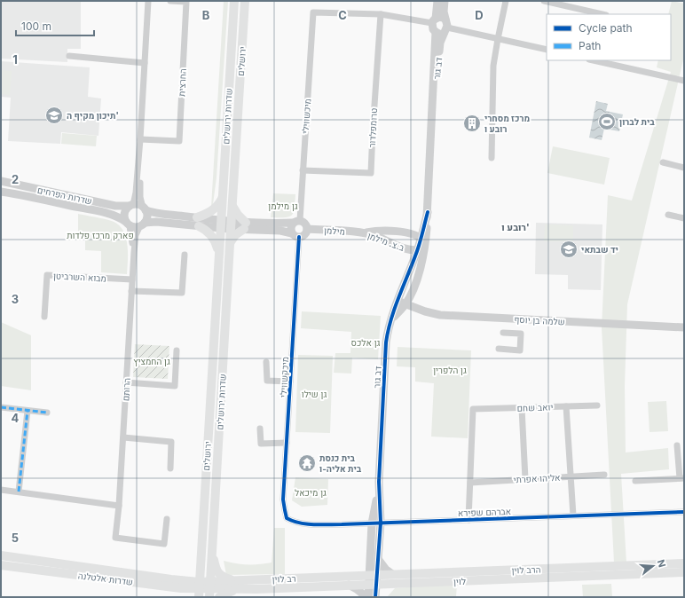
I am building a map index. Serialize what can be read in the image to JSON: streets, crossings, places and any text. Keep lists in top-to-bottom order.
{
  "streets": {
    "main road": [
      "ירושלים",
      "שדרות ירושלים",
      "הרב לוין",
      "שדרות אלטלנה",
      "רב לוין",
      "לוין"
    ],
    "street": [
      "דב גור",
      "החרצית",
      "מיכשווילי",
      "טרומפלדור",
      "שדרות הפרחים",
      "מילמן",
      "ב.צ. מילמן",
      "מבוא השרביטן",
      "שלמה בן יוסף",
      "מיכקשווילי",
      "הרותם",
      "יואב שחם",
      "אליהו אפרתי",
      "אברהם שפירא"
    ]
  },
  "crossings": [
    ["ירושלים", "שדרות ירושלים"],
    ["דב גור", "ב.צ. מילמן"],
    ["דב גור", "שלמה בן יוסף"],
    ["דב גור", "אברהם שפירא"],
    ["דב גור", "הרב לוין"],
    ["דב גור", "רב לוין"],
    ["דב גור", "לוין"],
    ["שדרות ירושלים", "שדרות אלטלנה"],
    ["מיכשווילי", "טרומפלדור"],
    ["מיכשווילי", "מילמן"],
    ["מיכשווילי", "מיכקשווילי"],
    ["שדרות הפרחים", "הרותם"],
    ["מילמן", "ב.צ. מילמן"],
    ["מילמן", "מיכקשווילי"],
    ["מבוא השרביטן", "הרותם"],
    ["מיכקשווילי", "אברהם שפירא"],
    ["יואב שחם", "אליהו אפרתי"],
    ["הרב לוין", "רב לוין"],
    ["הרב לוין", "לוין"],
    ["שדרות אלטלנה", "רב לוין"],
    ["שדרות אלטלנה", "לוין"],
    ["רב לוין", "לוין"]
  ],
  "districts": ["רובע ו'"],
  "parks": [
    "גן מילמן",
    "פארק מרכז פלדות",
    "גן אלכס",
    "גן החמציץ",
    "גן הלפרין",
    "גן שילו",
    "גן מיכאל"
  ],
  "places": {
    "school or university": ["תיכון מקיף ה'", "יד שבתאי"],
    "sports": ["בית לברון"],
    "building": ["מרכז מסחרי רובע ו"],
    "temple": ["בית כנסת בית אליה-ו"]
  },
  "legend": ["Cycle path", "Path"],
  "scale_bar": "100 m",
  "north": "right",
  "grid": {
    "columns": ["B", "C", "D"],
    "rows": [
      "1",
      "2",
      "3",
      "4",
      "5"
    ]
  }
}
